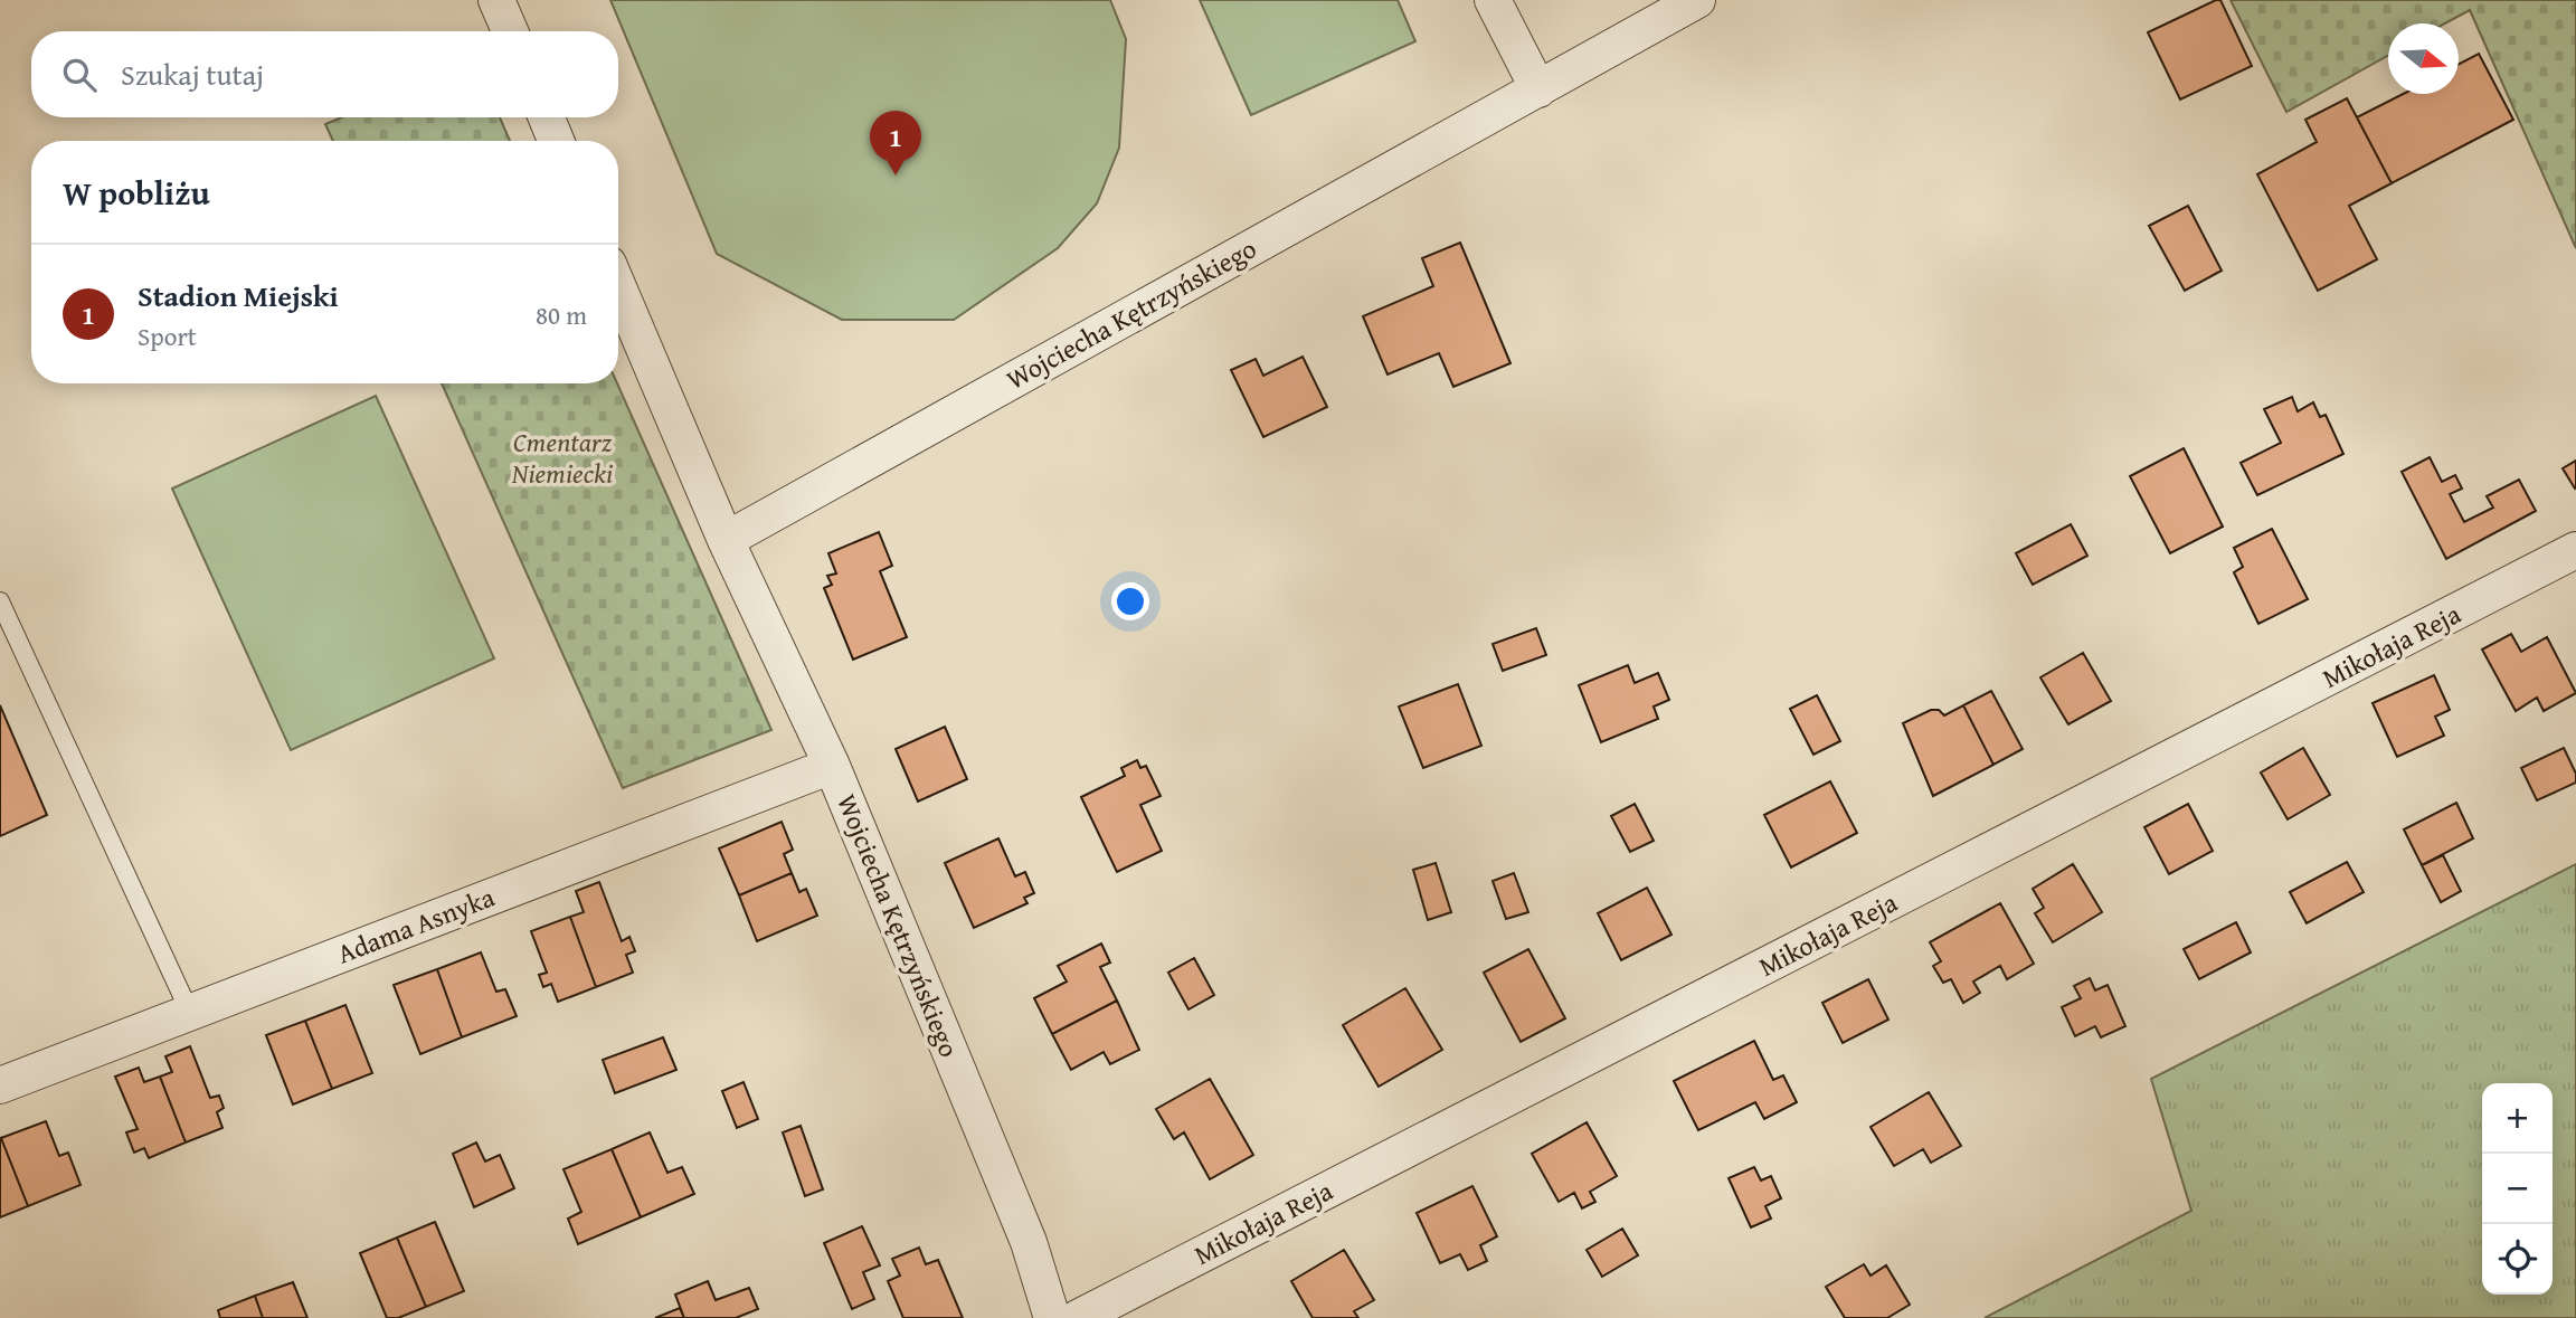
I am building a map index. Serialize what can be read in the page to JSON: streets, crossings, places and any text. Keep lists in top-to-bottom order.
{
  "streets": {
    "street": ["Wojciecha Kętrzyńskiego", "Mikołaja Reja", "Adama Asnyka"]
  },
  "crossings": [
    ["Wojciecha Kętrzyńskiego", "Adama Asnyka"]
  ],
  "parks": ["Cmentarz Niemiecki"],
  "north": "right",
  "page": {
    "search": "Szukaj tutaj",
    "pins": "1",
    "heading": "W pobliżu",
    "list": [
      {
        "mark": "1",
        "name": "Stadion Miejski",
        "note": "Sport",
        "value": "80 m"
      }
    ],
    "map_buttons": ["+", "−"]
  }
}
